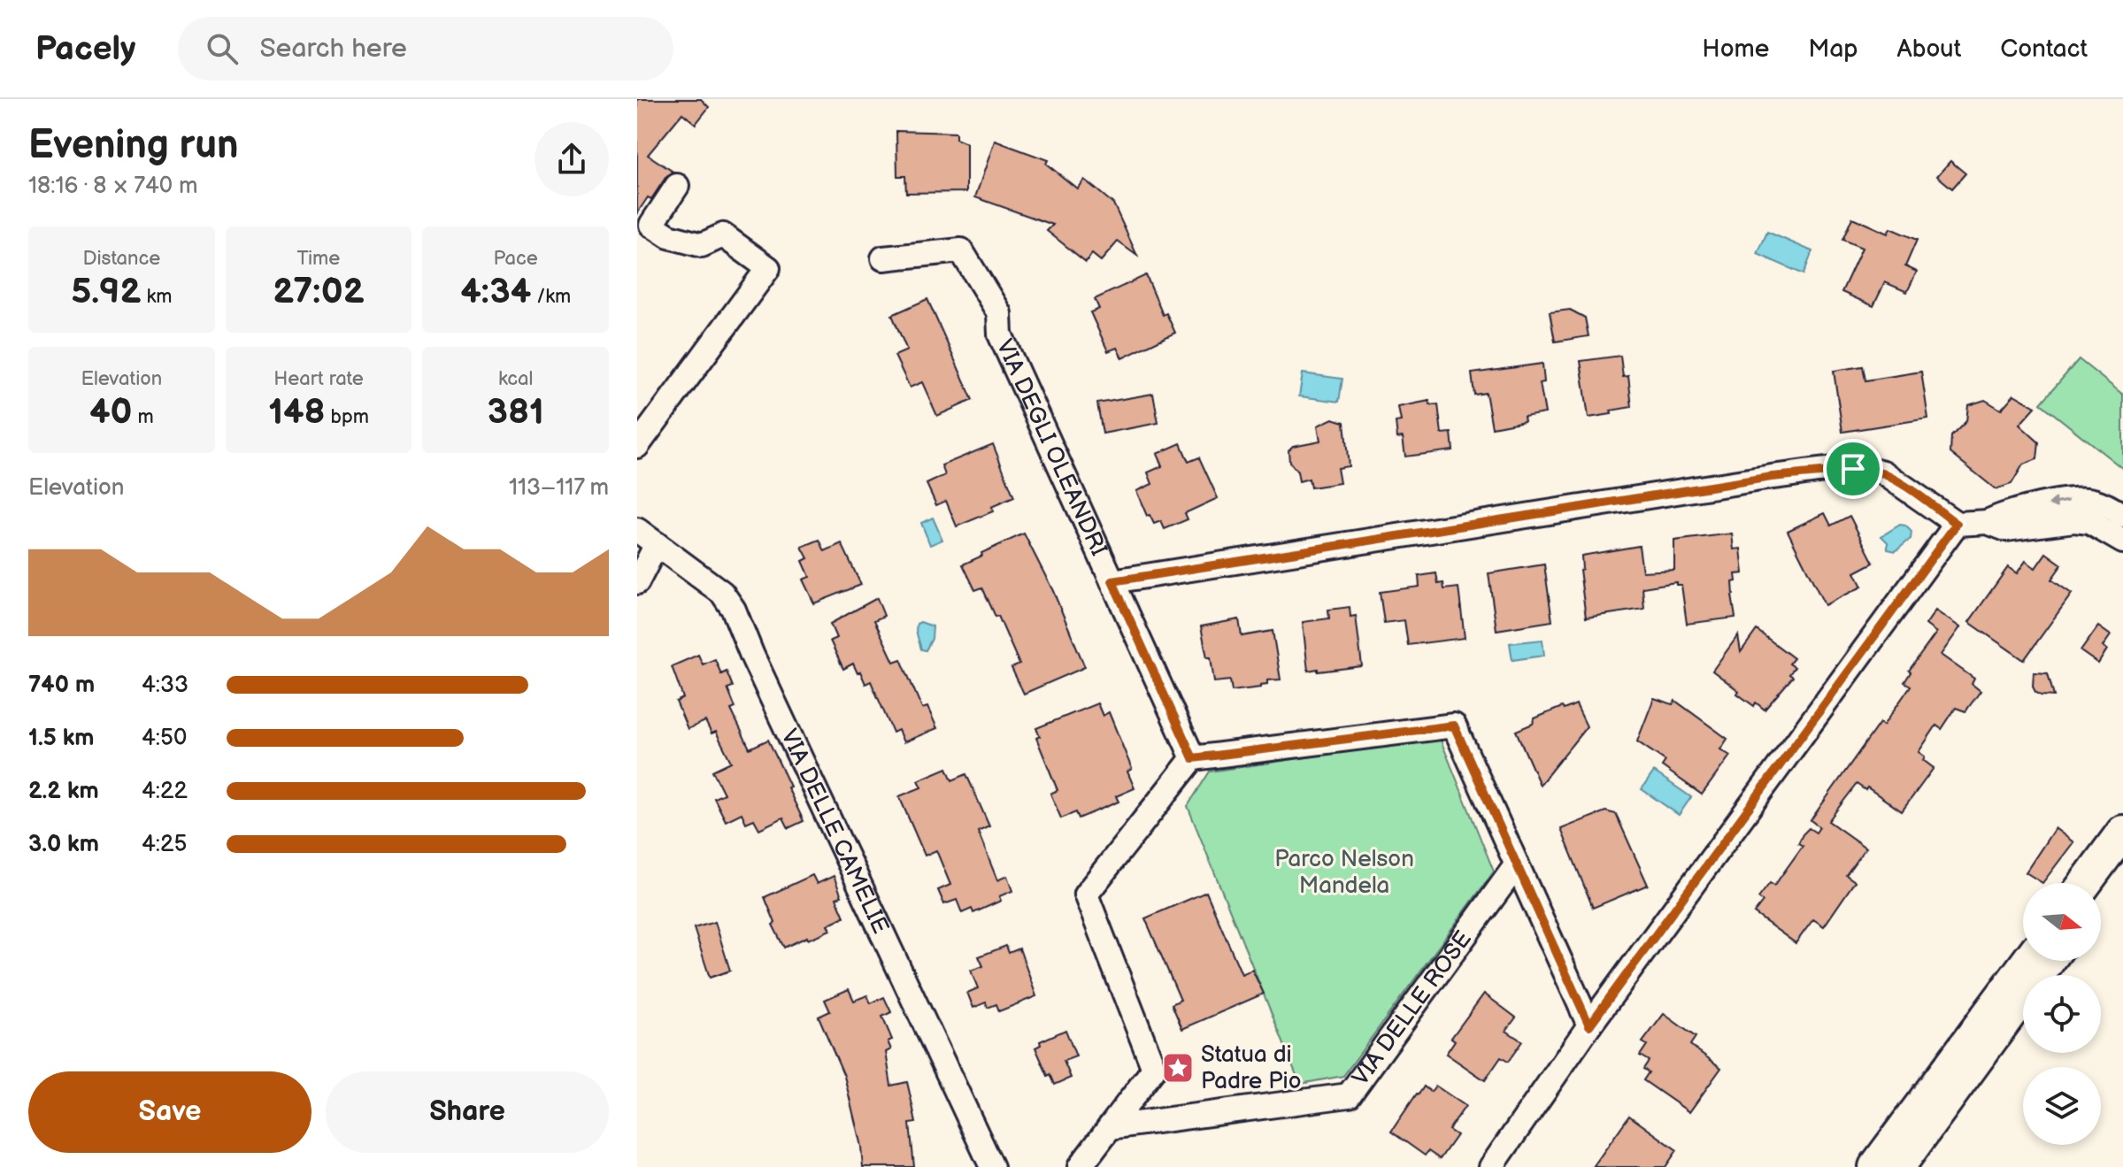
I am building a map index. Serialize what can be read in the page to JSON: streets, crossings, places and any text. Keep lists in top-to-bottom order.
{
  "streets": {
    "street": ["VIA DEGLI OLEANDRI", "VIA DELLE CAMELIE", "VIA DELLE ROSE"]
  },
  "parks": ["Parco Nelson Mandela"],
  "places": {
    "place": ["Statua di Padre Pio"]
  },
  "north": "right",
  "page": {
    "header": "Pacely",
    "search": "Search here",
    "nav": [
      "Home",
      "Map",
      "About",
      "Contact"
    ],
    "heading": ["Evening run", "18:16 · 8 × 740 m"],
    "stats": [
      ["Distance", "5.92 km"],
      ["Time", "27:02"],
      ["Pace", "4:34 /km"],
      ["Elevation", "40 m"],
      ["Heart rate", "148 bpm"],
      ["kcal", "381"]
    ],
    "chart": ["Elevation", "113–117 m"],
    "list": [
      {
        "name": "740 m",
        "note": "4:33"
      },
      {
        "name": "1.5 km",
        "note": "4:50"
      },
      {
        "name": "2.2 km",
        "note": "4:22"
      },
      {
        "name": "3.0 km",
        "note": "4:25"
      }
    ],
    "buttons": ["Save", "Share"]
  }
}
